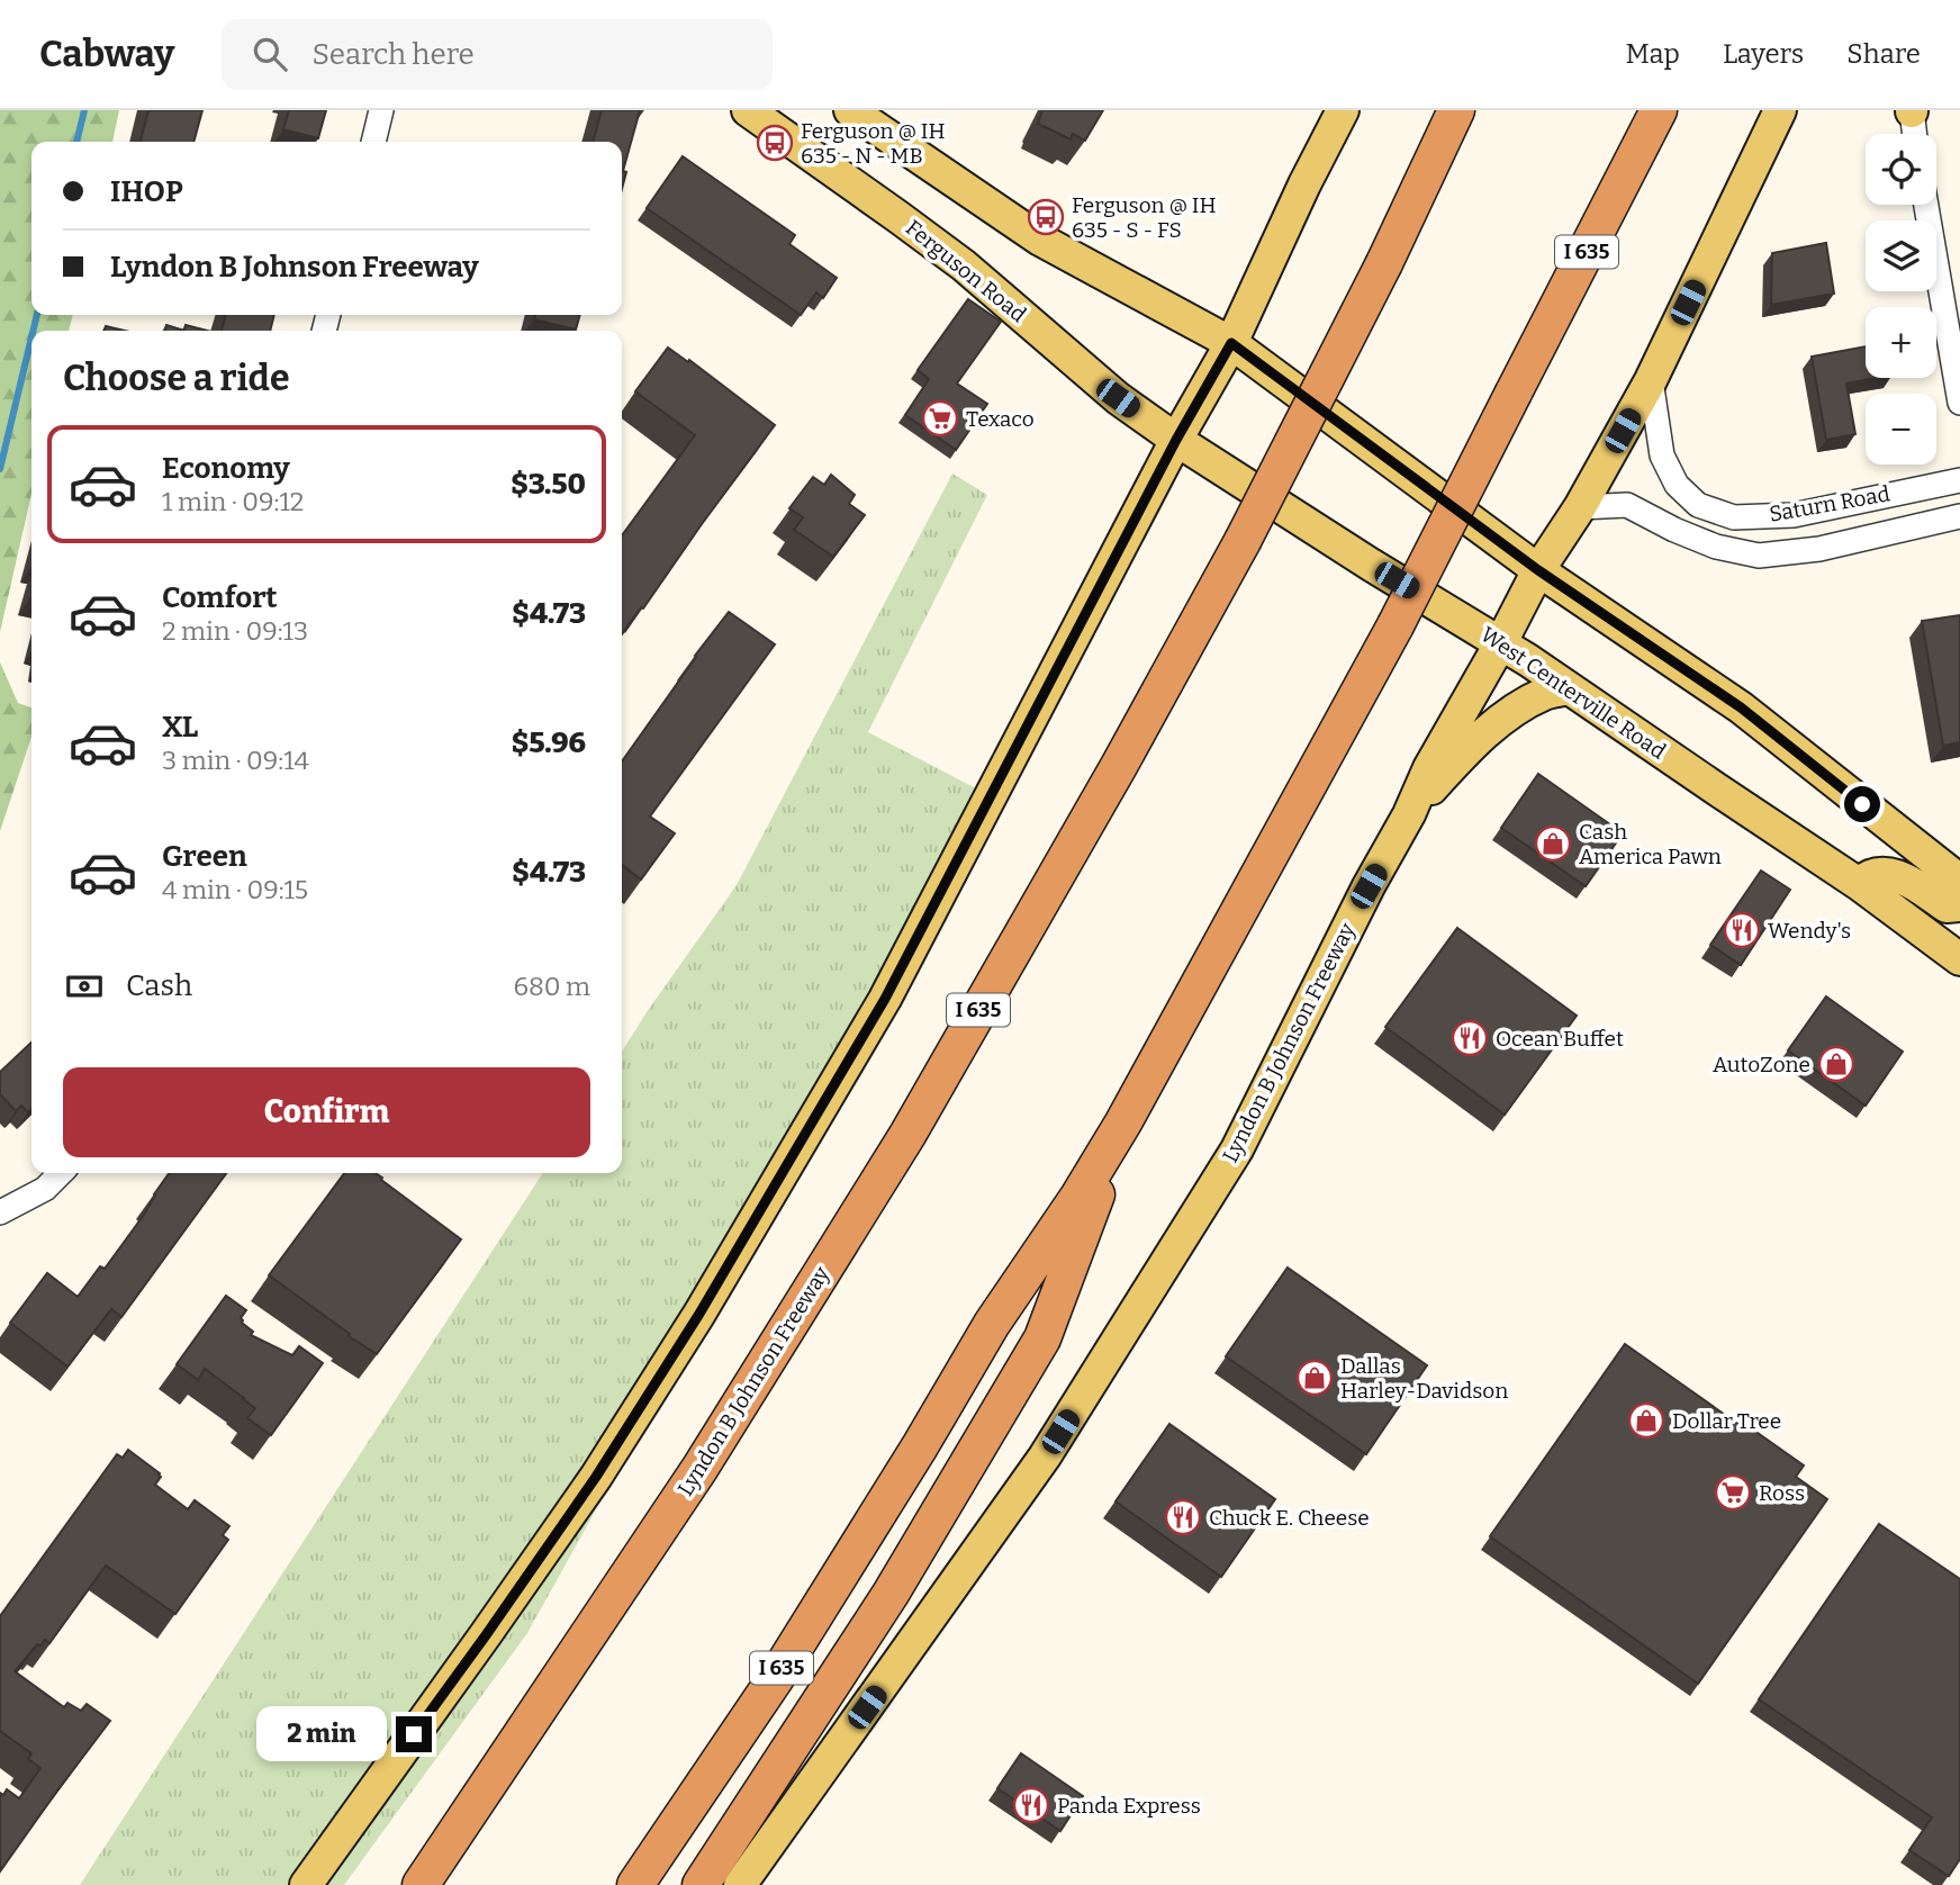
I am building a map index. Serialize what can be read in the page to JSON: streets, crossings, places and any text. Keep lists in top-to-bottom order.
{
  "streets": {
    "highway": ["I 635", "Lyndon B Johnson Freeway"],
    "main road": ["Ferguson Road", "West Centerville Road"],
    "street": ["Saturn Road"]
  },
  "crossings": [
    ["Ferguson Road", "West Centerville Road"],
    ["Saturn Road", "Lyndon B Johnson Freeway"],
    ["West Centerville Road", "Lyndon B Johnson Freeway"]
  ],
  "places": {
    "bus stop": ["Ferguson @ IH 635 - N - MB", "Ferguson @ IH 635 - S - FS"],
    "supermarket": ["Texaco", "Ross"],
    "shop": [
      "Cash America Pawn",
      "AutoZone",
      "Dallas Harley-Davidson",
      "Dollar Tree"
    ],
    "restaurant": [
      "Wendy's",
      "Ocean Buffet",
      "Chuck E. Cheese",
      "Panda Express"
    ]
  },
  "page": {
    "header": "Cabway",
    "search": "Search here",
    "nav": ["Map", "Layers", "Share"],
    "map_buttons": ["+", "−"],
    "banner": ["IHOP", "Lyndon B Johnson Freeway"],
    "heading": "Choose a ride",
    "list": [
      {
        "name": "Economy",
        "note": "1 min · 09:12",
        "value": "$3.50"
      },
      {
        "name": "Comfort",
        "note": "2 min · 09:13",
        "value": "$4.73"
      },
      {
        "name": "XL",
        "note": "3 min · 09:14",
        "value": "$5.96"
      },
      {
        "name": "Green",
        "note": "4 min · 09:15",
        "value": "$4.73"
      }
    ],
    "pay": ["Cash", "680 m"],
    "buttons": "Confirm",
    "bubble": "2 min"
  }
}
